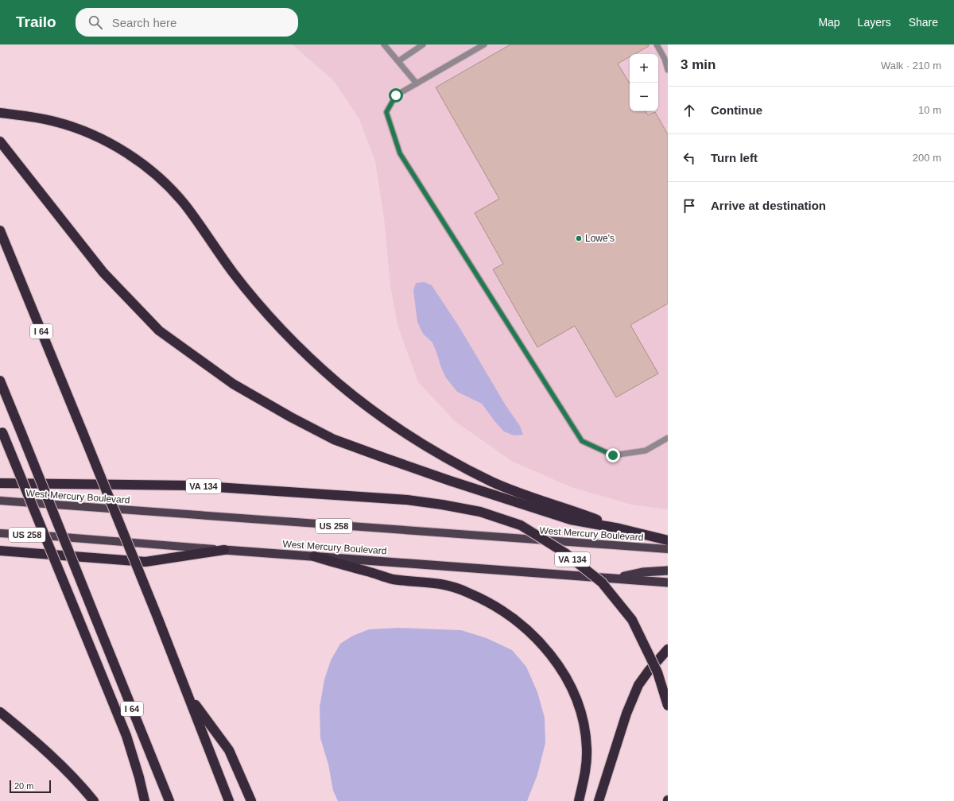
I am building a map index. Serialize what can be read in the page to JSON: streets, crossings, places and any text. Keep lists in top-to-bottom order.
{
  "streets": {
    "highway": [
      "I 64",
      "VA 134",
      "West Mercury Boulevard",
      "US 258"
    ]
  },
  "places": ["Lowe's"],
  "scale_bar": "20 m",
  "page": {
    "header": "Trailo",
    "search": "Search here",
    "nav": ["Map", "Layers", "Share"],
    "heading": ["3 min", "Walk · 210 m"],
    "map_buttons": ["+", "−"],
    "list": [
      ["Continue", "10 m"],
      ["Turn left", "200 m"],
      "Arrive at destination"
    ],
    "scale": "20 m"
  }
}
